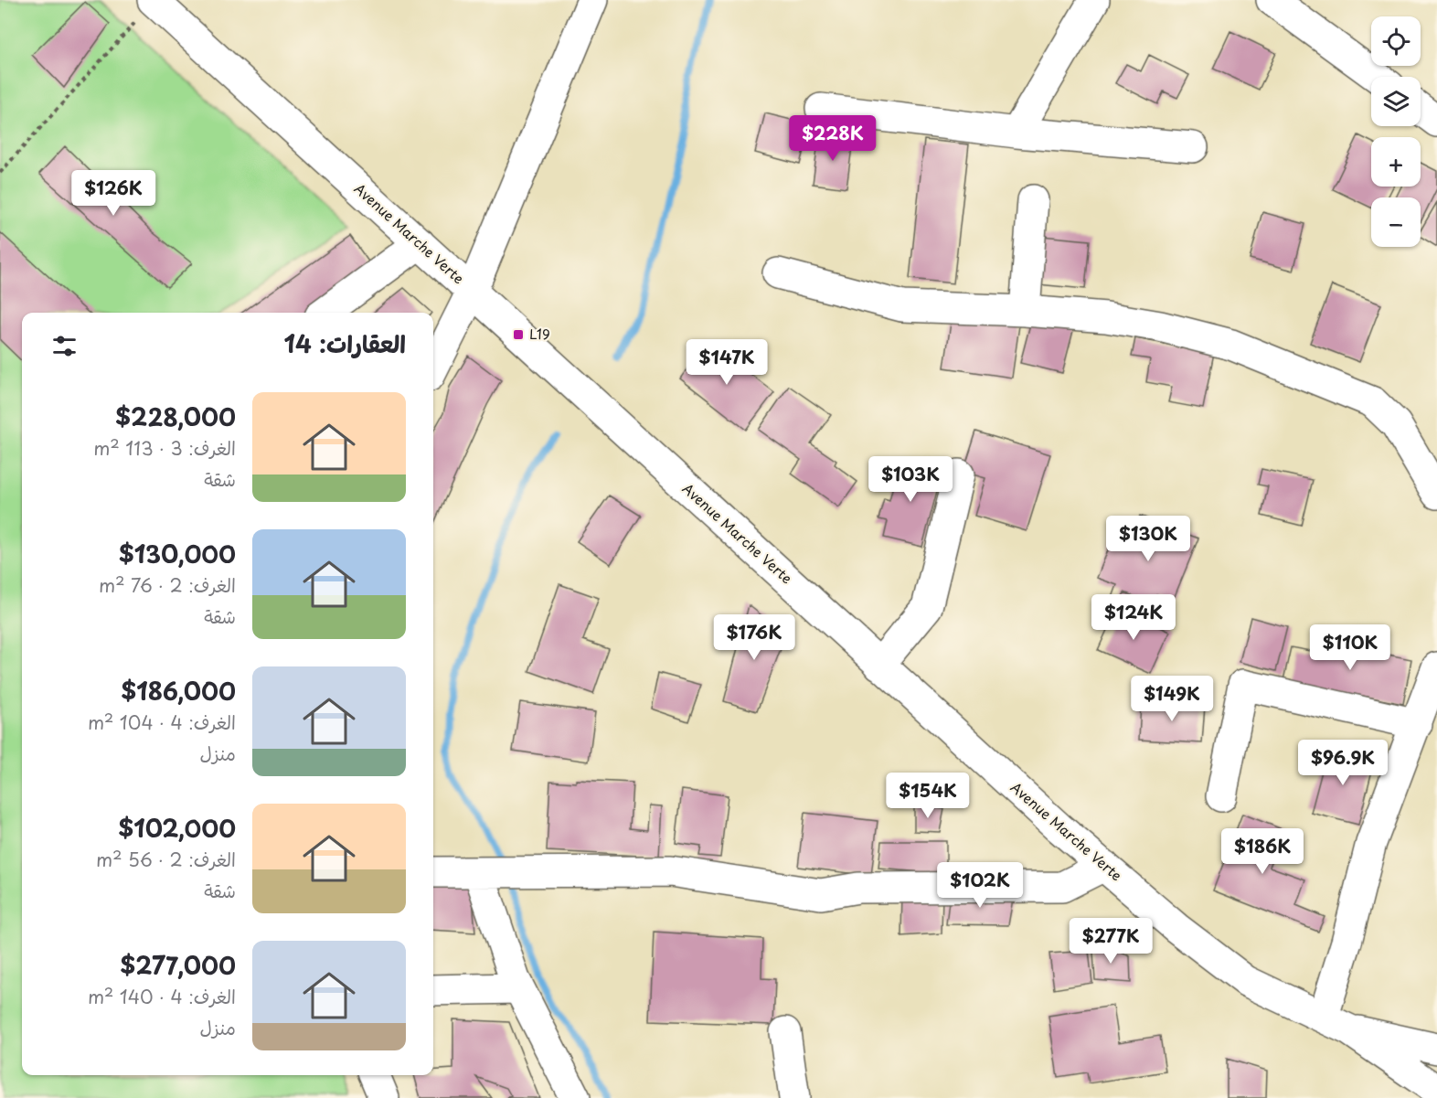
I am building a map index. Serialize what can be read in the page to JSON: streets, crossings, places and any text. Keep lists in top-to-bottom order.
{
  "streets": {
    "street": ["Avenue Marche Verte"]
  },
  "places": {
    "transit": ["L19"]
  },
  "page": {
    "map_buttons": ["+", "−"],
    "price": [
      "$228K",
      "$126K",
      "$147K",
      "$103K",
      "$130K",
      "$124K",
      "$176K",
      "$110K",
      "$149K",
      "$96.9K",
      "$154K",
      "$186K",
      "$102K",
      "$277K"
    ],
    "heading": "العقارات: 14",
    "list": [
      {
        "name": "$228,000",
        "note": "الغرف: 3 · 113 m² · شقة"
      },
      {
        "name": "$130,000",
        "note": "الغرف: 2 · 76 m² · شقة"
      },
      {
        "name": "$186,000",
        "note": "الغرف: 4 · 104 m² · منزل"
      },
      {
        "name": "$102,000",
        "note": "الغرف: 2 · 56 m² · شقة"
      },
      {
        "name": "$277,000",
        "note": "الغرف: 4 · 140 m² · منزل"
      }
    ]
  }
}
